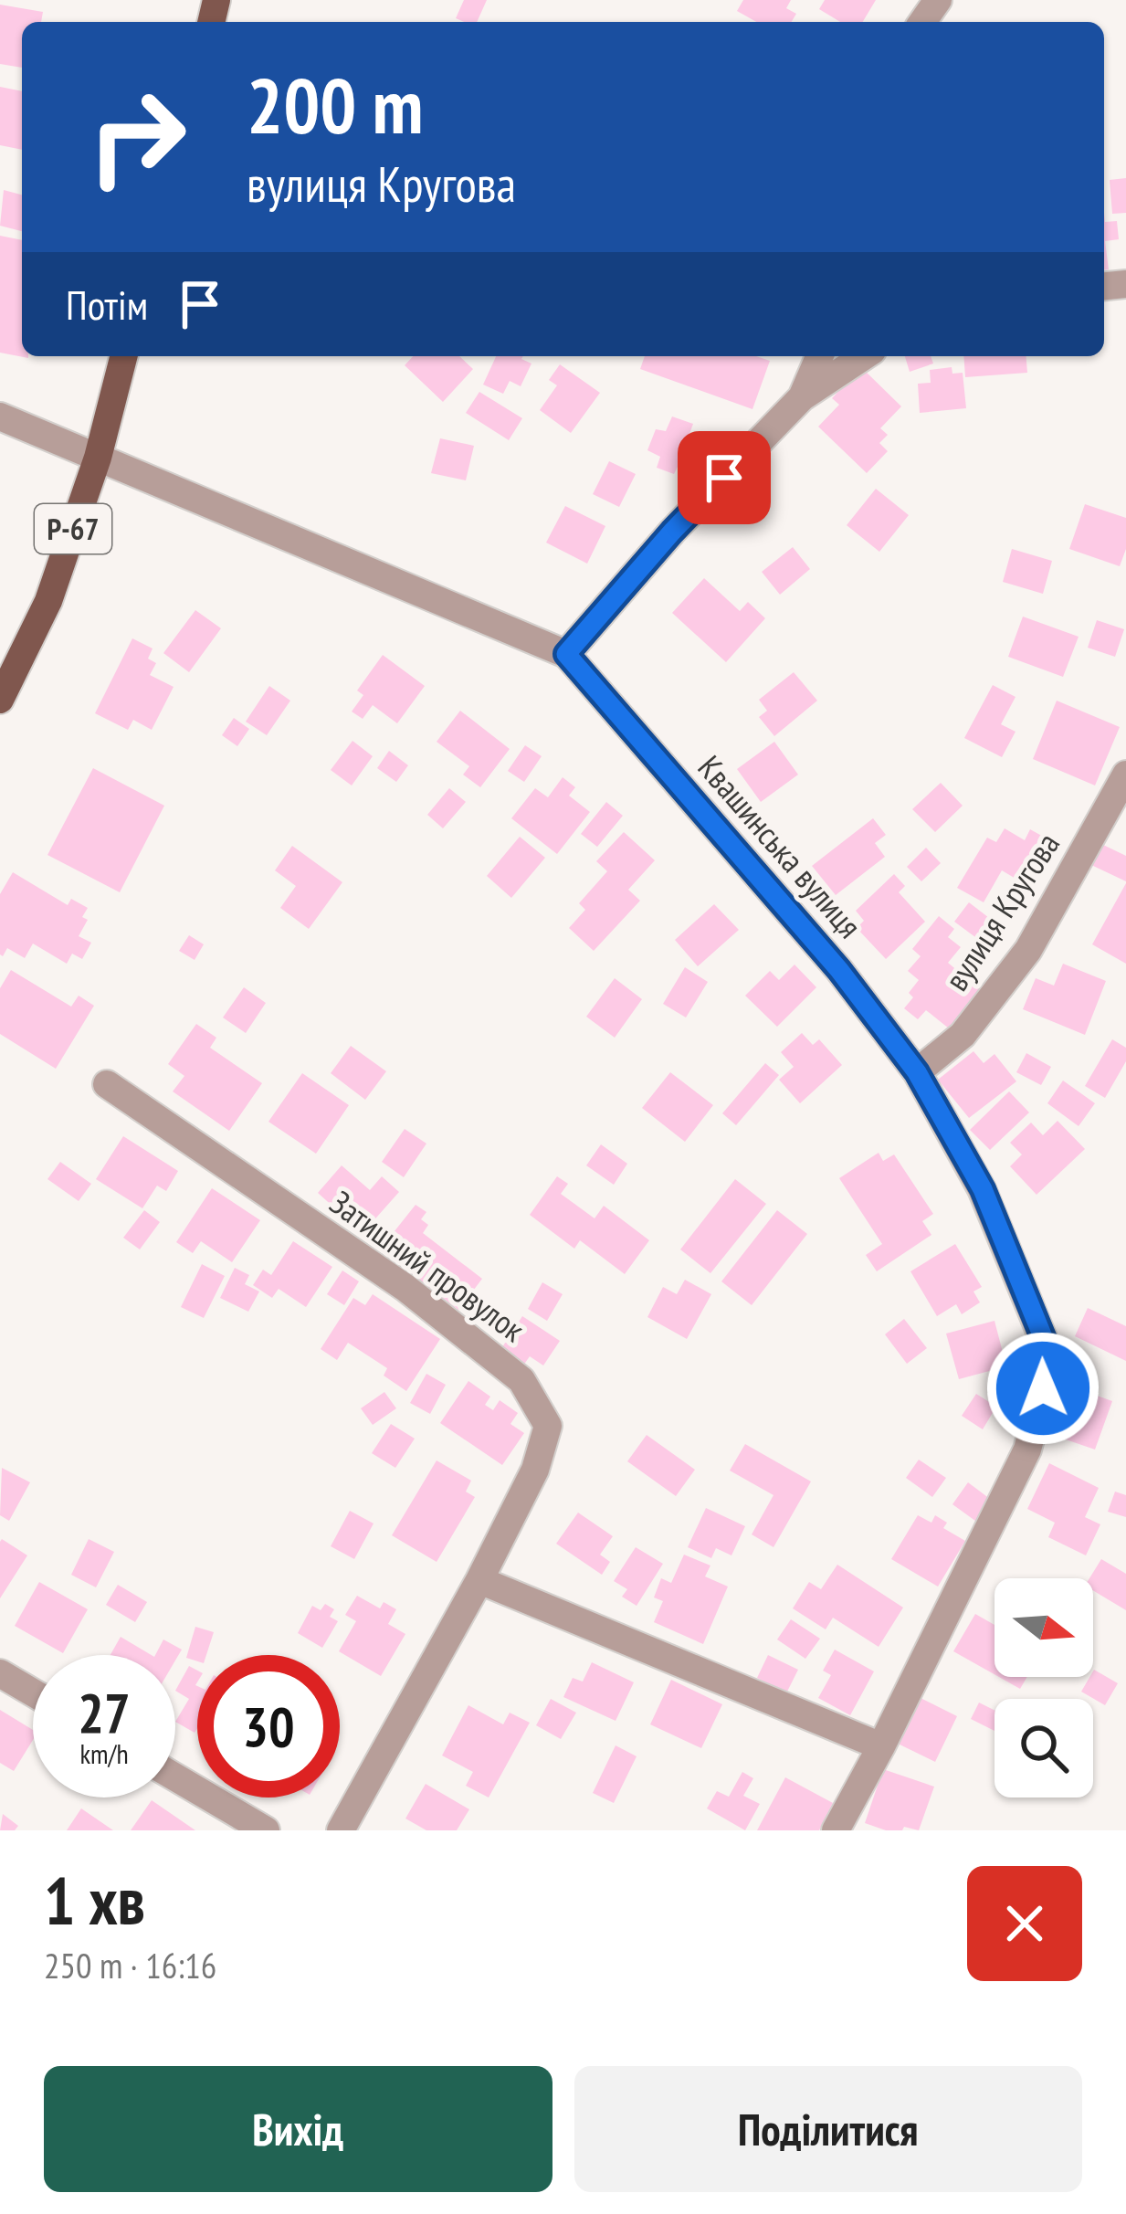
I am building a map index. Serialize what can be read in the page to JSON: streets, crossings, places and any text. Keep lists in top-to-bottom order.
{
  "streets": {
    "main road": ["Р-67"],
    "street": ["Квашинська вулиця", "вулиця Кругова", "Затишний провулок"]
  },
  "crossings": [
    ["Р-67", "Квашинська вулиця"],
    ["Квашинська вулиця", "вулиця Кругова"]
  ],
  "north": "right",
  "page": {
    "turn": ["200 m", "вулиця Кругова"],
    "then": "Потім",
    "speed": "27 km/h",
    "limit": "30",
    "heading": ["1 хв", "250 m · 16:16"],
    "buttons": ["Вихід", "Поділитися"]
  }
}
